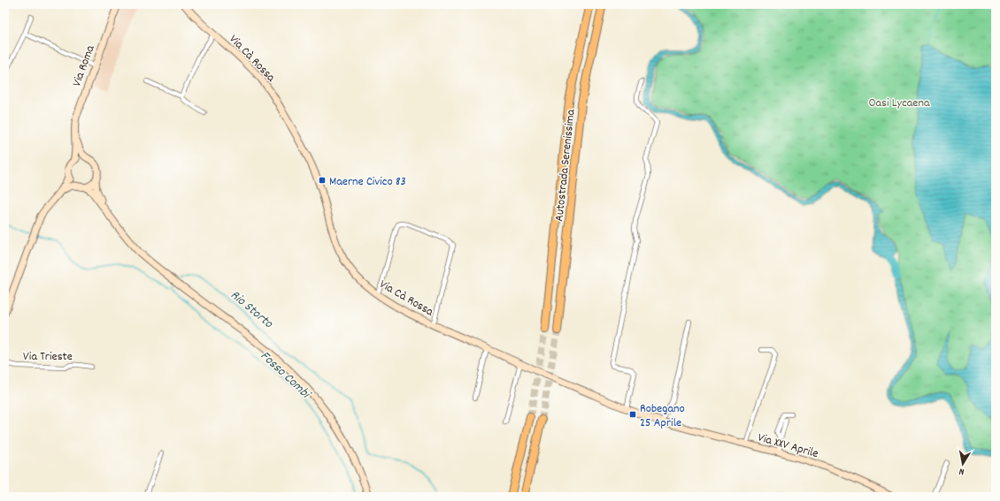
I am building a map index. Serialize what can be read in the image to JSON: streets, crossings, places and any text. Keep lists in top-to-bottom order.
{
  "streets": {
    "highway": ["Autostrada Serenissima"],
    "main road": ["Via Cà Rossa", "Via Roma", "Via XXV Aprile"],
    "street": ["Via Trieste"]
  },
  "crossings": [
    ["Via Cà Rossa", "Via XXV Aprile"]
  ],
  "water": ["Rio Storto", "Fosso Combi"],
  "parks": ["Oasi Lycaena"],
  "places": {
    "transit": ["Maerne Civico 83", "Robegano 25 Aprile"]
  },
  "north": "bottom"
}
